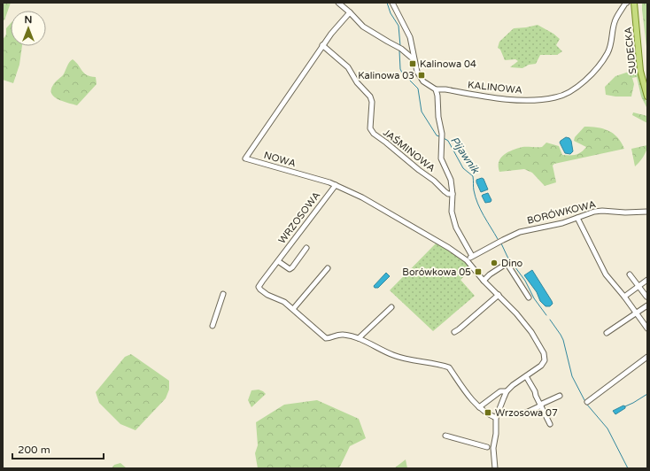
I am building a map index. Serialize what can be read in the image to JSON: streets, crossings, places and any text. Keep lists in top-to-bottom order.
{
  "streets": {
    "main road": ["SUDECKA"],
    "street": [
      "KALINOWA",
      "JAŚMINOWA",
      "NOWA",
      "BORÓWKOWA",
      "WRZOSOWA"
    ]
  },
  "crossings": [
    ["JAŚMINOWA", "NOWA"],
    ["NOWA", "BORÓWKOWA"],
    ["NOWA", "WRZOSOWA"]
  ],
  "water": ["Pijawnik"],
  "places": {
    "transit": [
      "Kalinowa 04",
      "Kalinowa 03",
      "Borówkowa 05",
      "Wrzosowa 07"
    ],
    "other": ["Dino"]
  },
  "scale_bar": "200 m",
  "north": "top"
}
